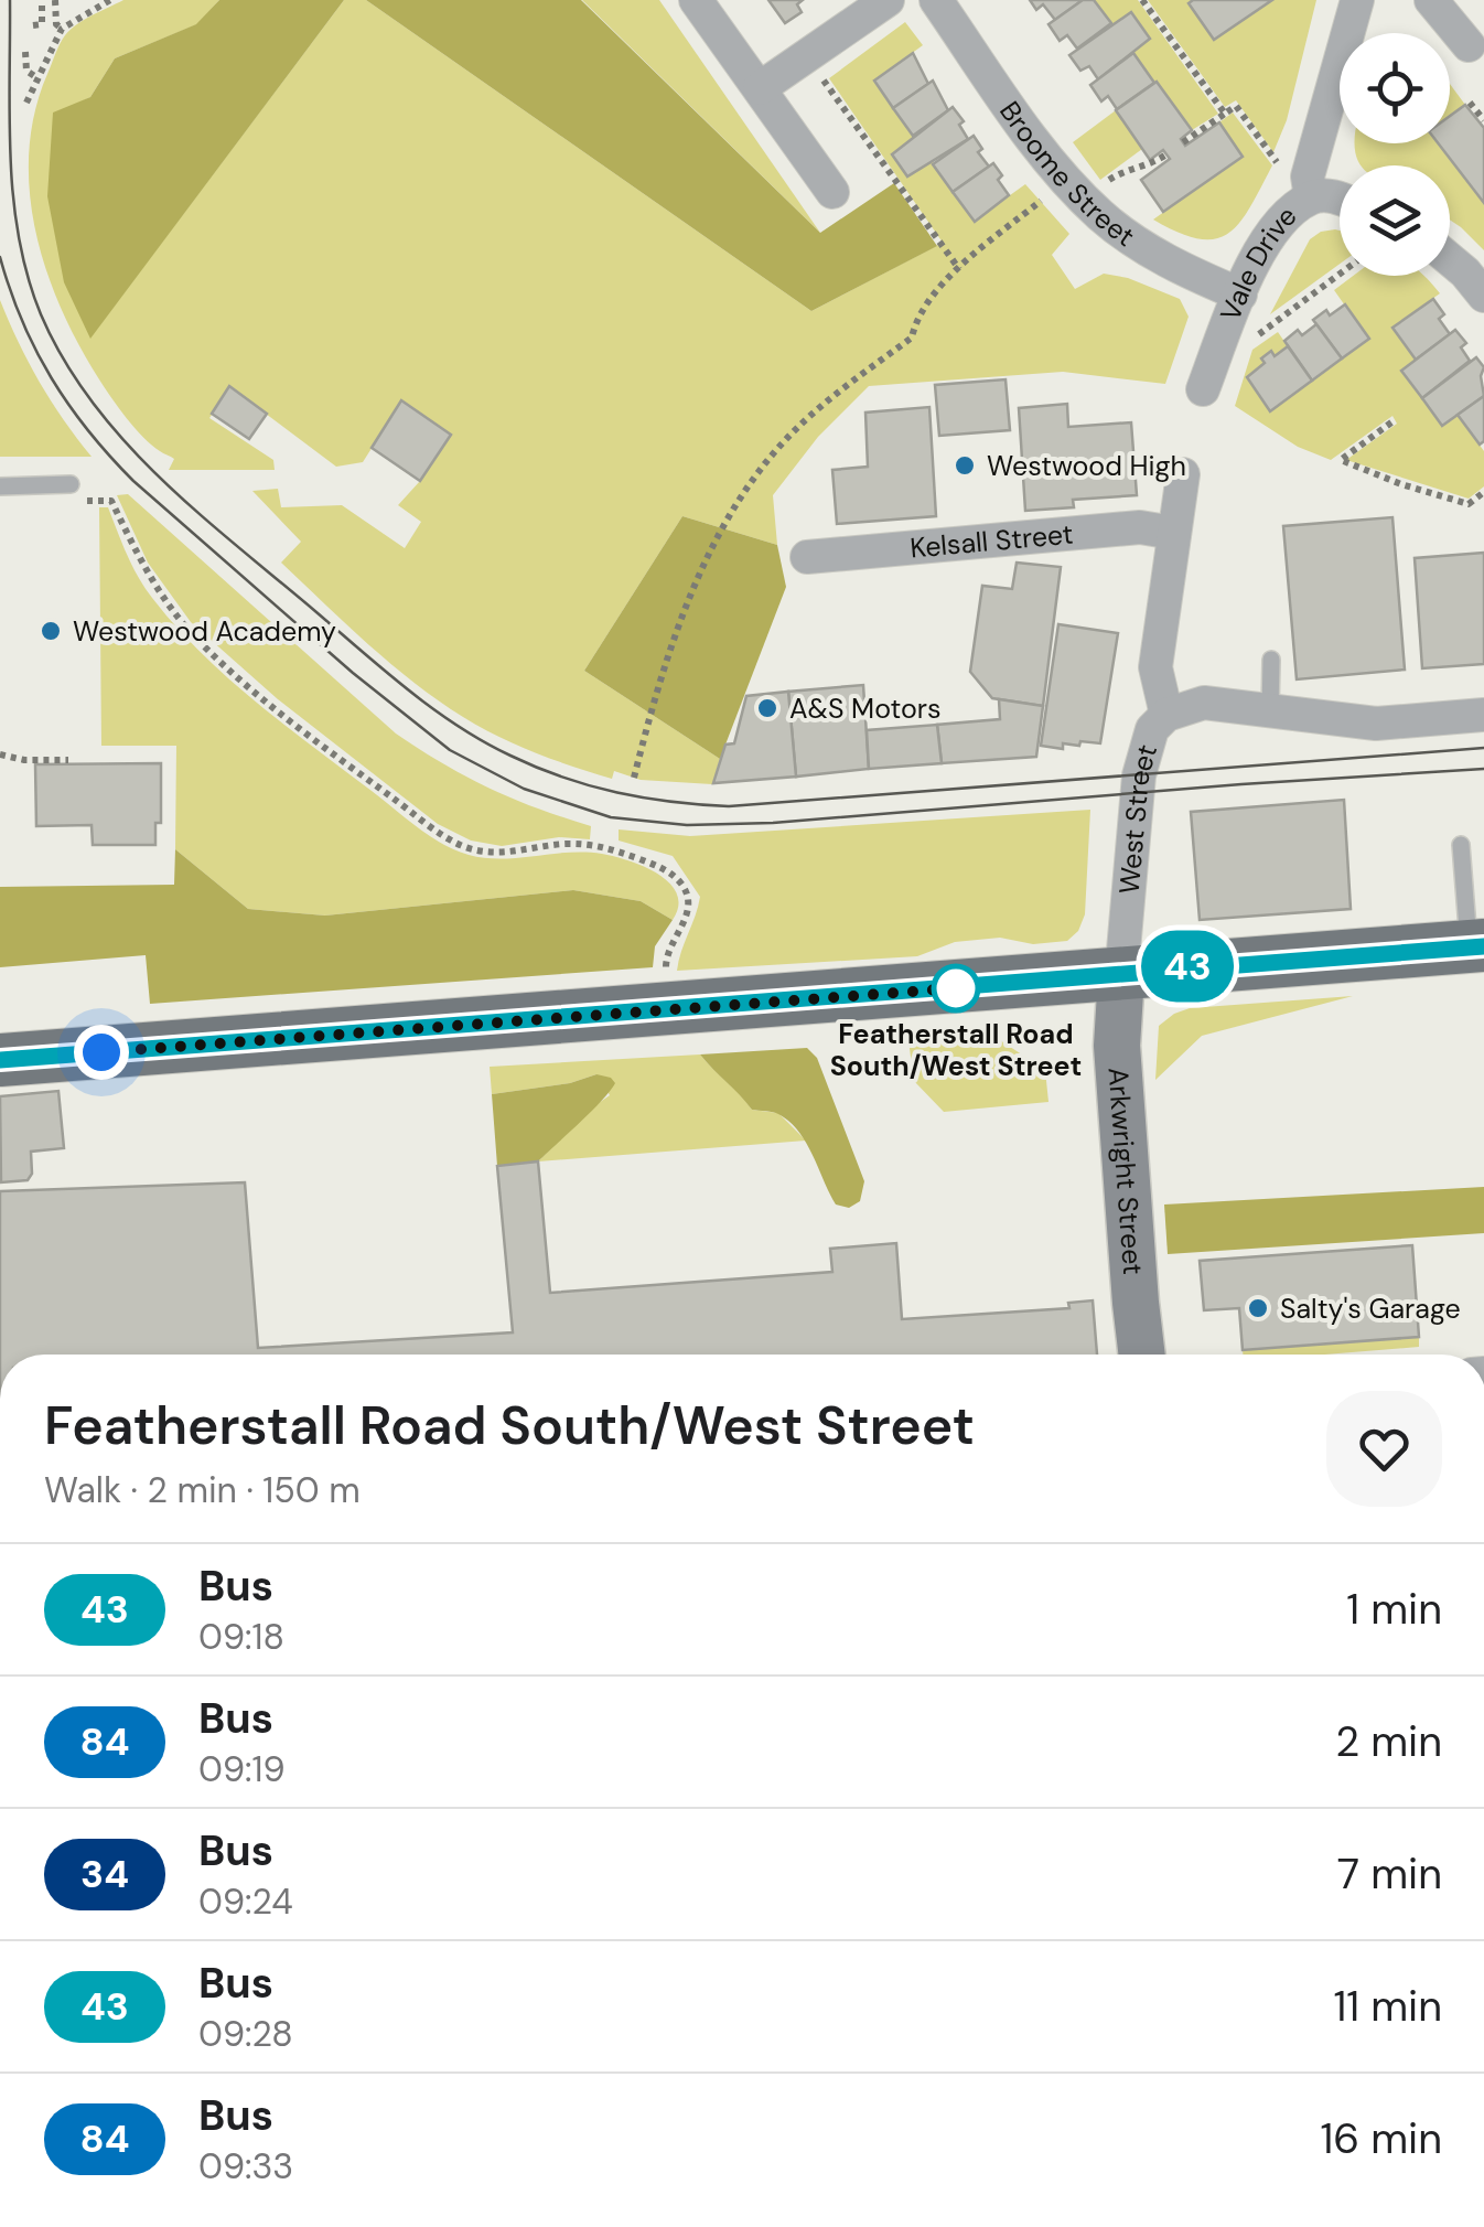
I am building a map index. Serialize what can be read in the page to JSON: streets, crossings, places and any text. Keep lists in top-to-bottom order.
{
  "streets": {
    "street": [
      "Broome Street",
      "Vale Drive",
      "Kelsall Street",
      "West Street",
      "Arkwright Street"
    ]
  },
  "crossings": [
    ["Broome Street", "Vale Drive"],
    ["Kelsall Street", "West Street"],
    ["West Street", "Arkwright Street"]
  ],
  "places": [
    "Westwood High",
    "Westwood Academy",
    "A&S Motors",
    "Featherstall Road South/West Street",
    "Salty's Garage"
  ],
  "lines": ["bus line 43"],
  "page": {
    "on_map": "43",
    "heading": ["Featherstall Road South/West Street", "Walk · 2 min · 150 m"],
    "list": [
      {
        "mark": "43",
        "name": "Bus",
        "note": "09:18",
        "value": "1 min"
      },
      {
        "mark": "84",
        "name": "Bus",
        "note": "09:19",
        "value": "2 min"
      },
      {
        "mark": "34",
        "name": "Bus",
        "note": "09:24",
        "value": "7 min"
      },
      {
        "mark": "43",
        "name": "Bus",
        "note": "09:28",
        "value": "11 min"
      },
      {
        "mark": "84",
        "name": "Bus",
        "note": "09:33",
        "value": "16 min"
      }
    ]
  }
}
